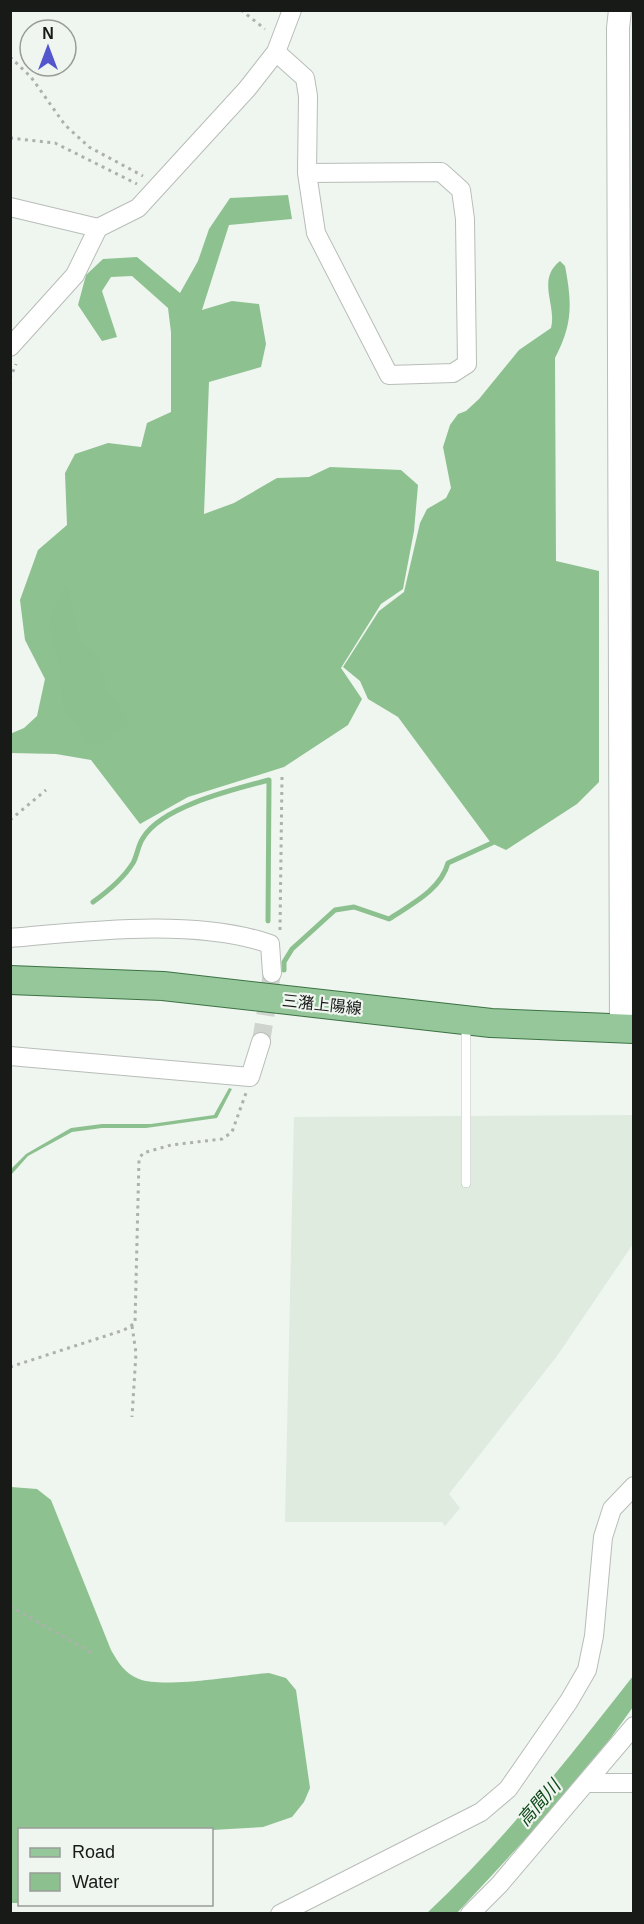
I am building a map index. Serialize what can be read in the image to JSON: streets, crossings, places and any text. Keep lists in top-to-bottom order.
{
  "streets": {
    "main road": ["三潴上陽線"]
  },
  "water": ["高間川"],
  "legend": ["Road", "Water"],
  "north": "top"
}
